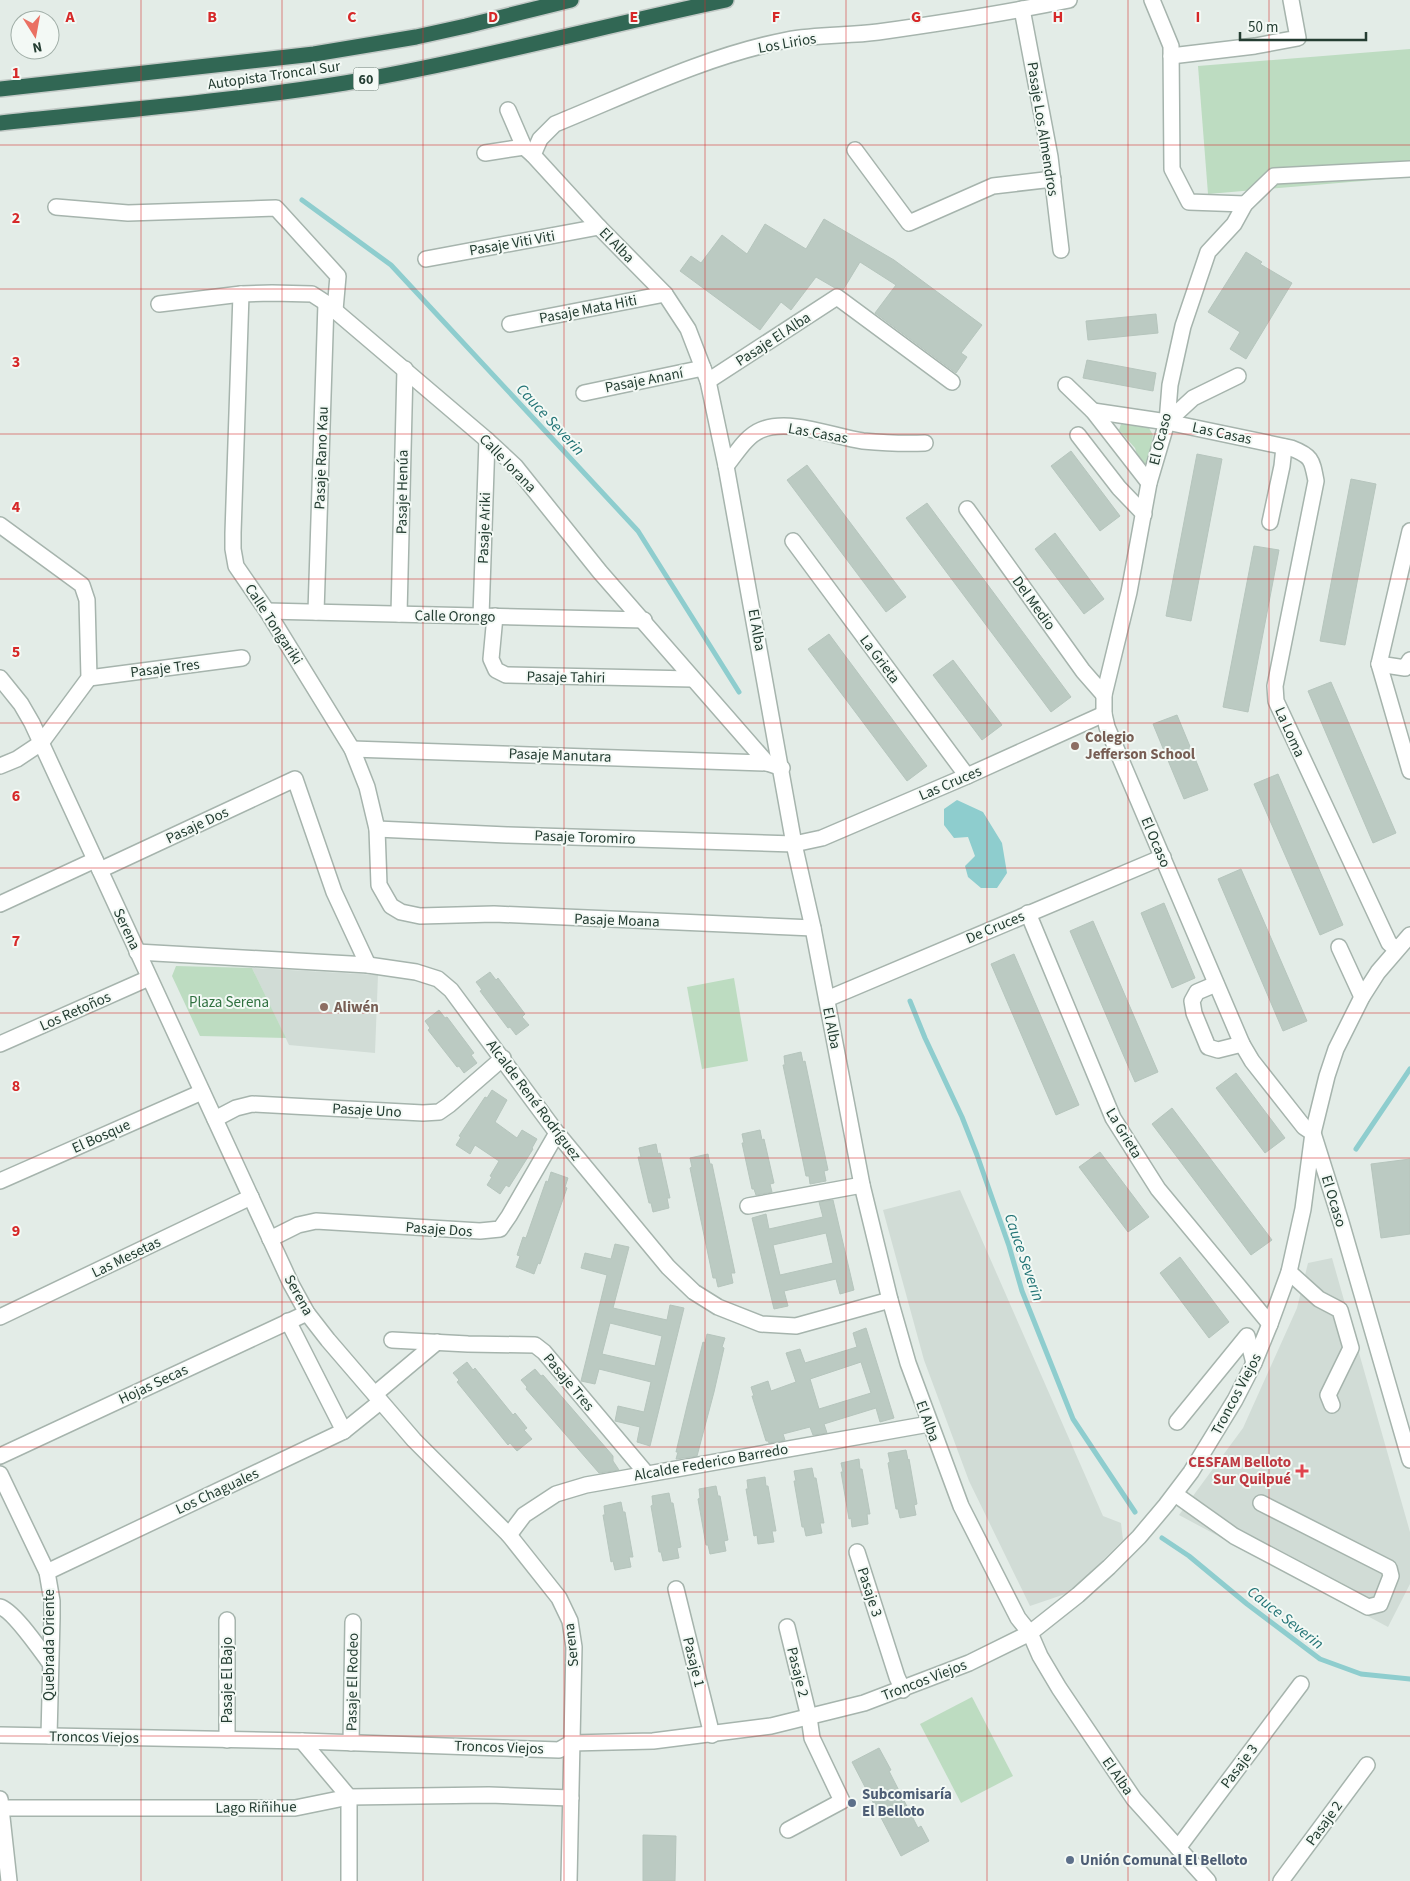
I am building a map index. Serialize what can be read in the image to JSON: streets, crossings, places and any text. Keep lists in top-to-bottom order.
{
  "streets": {
    "highway": ["Autopista Troncal Sur", "60"],
    "street": [
      "Los Lirios",
      "Pasaje Los Almendros",
      "Pasaje Viti Viti",
      "El Alba",
      "Pasaje Mata Hiti",
      "Pasaje El Alba",
      "Pasaje Ananí",
      "Las Casas",
      "El Ocaso",
      "Pasaje Rano Kau",
      "Calle Iorana",
      "Pasaje Henúa",
      "Pasaje Ariki",
      "Del Medio",
      "Calle Orongo",
      "Calle Tongariki",
      "La Grieta",
      "Pasaje Tres",
      "Pasaje Tahiri",
      "La Loma",
      "Pasaje Manutara",
      "Las Cruces",
      "Pasaje Dos",
      "Pasaje Toromiro",
      "Pasaje Moana",
      "De Cruces",
      "Serena",
      "Los Retoños",
      "Alcalde René Rodríguez",
      "Pasaje Uno",
      "El Bosque",
      "Las Mesetas",
      "Hojas Secas",
      "Troncos Viejos",
      "Alcalde Federico Barredo",
      "Los Chaguales",
      "Pasaje 3",
      "Quebrada Oriente",
      "Pasaje 1",
      "Pasaje 2",
      "Pasaje El Bajo",
      "Pasaje El Rodeo",
      "Lago Riñihue"
    ]
  },
  "crossings": [
    ["Los Lirios", "Pasaje Los Almendros"],
    ["Los Lirios", "El Alba"],
    ["Pasaje Viti Viti", "El Alba"],
    ["El Alba", "Pasaje Mata Hiti"],
    ["El Alba", "Pasaje El Alba"],
    ["El Alba", "Pasaje Ananí"],
    ["El Alba", "Las Casas"],
    ["El Alba", "Calle Iorana"],
    ["El Alba", "Las Cruces"],
    ["El Alba", "Pasaje Toromiro"],
    ["El Alba", "Pasaje Moana"],
    ["El Alba", "De Cruces"],
    ["El Alba", "Alcalde René Rodríguez"],
    ["El Alba", "Troncos Viejos"],
    ["El Alba", "Alcalde Federico Barredo"],
    ["El Alba", "Pasaje 3"],
    ["Pasaje El Alba", "Pasaje Ananí"],
    ["Las Casas", "El Ocaso"],
    ["Las Casas", "La Loma"],
    ["El Ocaso", "Del Medio"],
    ["El Ocaso", "Las Cruces"],
    ["El Ocaso", "De Cruces"],
    ["El Ocaso", "Troncos Viejos"],
    ["Pasaje Rano Kau", "Calle Iorana"],
    ["Pasaje Rano Kau", "Calle Orongo"],
    ["Calle Iorana", "Pasaje Henúa"],
    ["Calle Iorana", "Pasaje Ariki"],
    ["Calle Iorana", "Calle Orongo"],
    ["Calle Iorana", "Calle Tongariki"],
    ["Calle Iorana", "Pasaje Tahiri"],
    ["Calle Iorana", "Pasaje Manutara"],
    ["Pasaje Henúa", "Calle Orongo"],
    ["Pasaje Ariki", "Calle Orongo"],
    ["Pasaje Ariki", "Pasaje Tahiri"],
    ["Calle Orongo", "Calle Tongariki"],
    ["Calle Orongo", "Pasaje Tahiri"],
    ["Calle Tongariki", "Pasaje Manutara"],
    ["Calle Tongariki", "Pasaje Toromiro"],
    ["Calle Tongariki", "Pasaje Moana"],
    ["La Grieta", "Las Cruces"],
    ["La Grieta", "De Cruces"],
    ["La Grieta", "Troncos Viejos"],
    ["Pasaje Tres", "Alcalde Federico Barredo"],
    ["La Loma", "Troncos Viejos"],
    ["Las Cruces", "Pasaje Toromiro"],
    ["Pasaje Dos", "Serena"],
    ["Pasaje Dos", "Alcalde René Rodríguez"],
    ["Serena", "Los Retoños"],
    ["Serena", "Alcalde René Rodríguez"],
    ["Serena", "Pasaje Uno"],
    ["Serena", "El Bosque"],
    ["Serena", "Las Mesetas"],
    ["Serena", "Hojas Secas"],
    ["Serena", "Troncos Viejos"],
    ["Serena", "Alcalde Federico Barredo"],
    ["Serena", "Los Chaguales"],
    ["Serena", "Lago Riñihue"],
    ["Alcalde René Rodríguez", "Pasaje Uno"],
    ["Troncos Viejos", "Pasaje 3"],
    ["Troncos Viejos", "Quebrada Oriente"],
    ["Troncos Viejos", "Pasaje 1"],
    ["Troncos Viejos", "Pasaje 2"],
    ["Troncos Viejos", "Pasaje El Bajo"],
    ["Troncos Viejos", "Pasaje El Rodeo"],
    ["Los Chaguales", "Quebrada Oriente"]
  ],
  "water": ["Cauce Severin"],
  "parks": ["Plaza Serena"],
  "places": {
    "other": [
      "Colegio Jefferson School",
      "Aliwén",
      "Subcomisaría El Belloto",
      "Unión Comunal El Belloto"
    ],
    "health": ["CESFAM Belloto Sur Quilpué"]
  },
  "scale_bar": "50 m",
  "north": "bottom",
  "grid": {
    "columns": [
      "A",
      "B",
      "C",
      "D",
      "E",
      "F",
      "G",
      "H",
      "I"
    ],
    "rows": [
      "1",
      "2",
      "3",
      "4",
      "5",
      "6",
      "7",
      "8",
      "9"
    ]
  }
}
